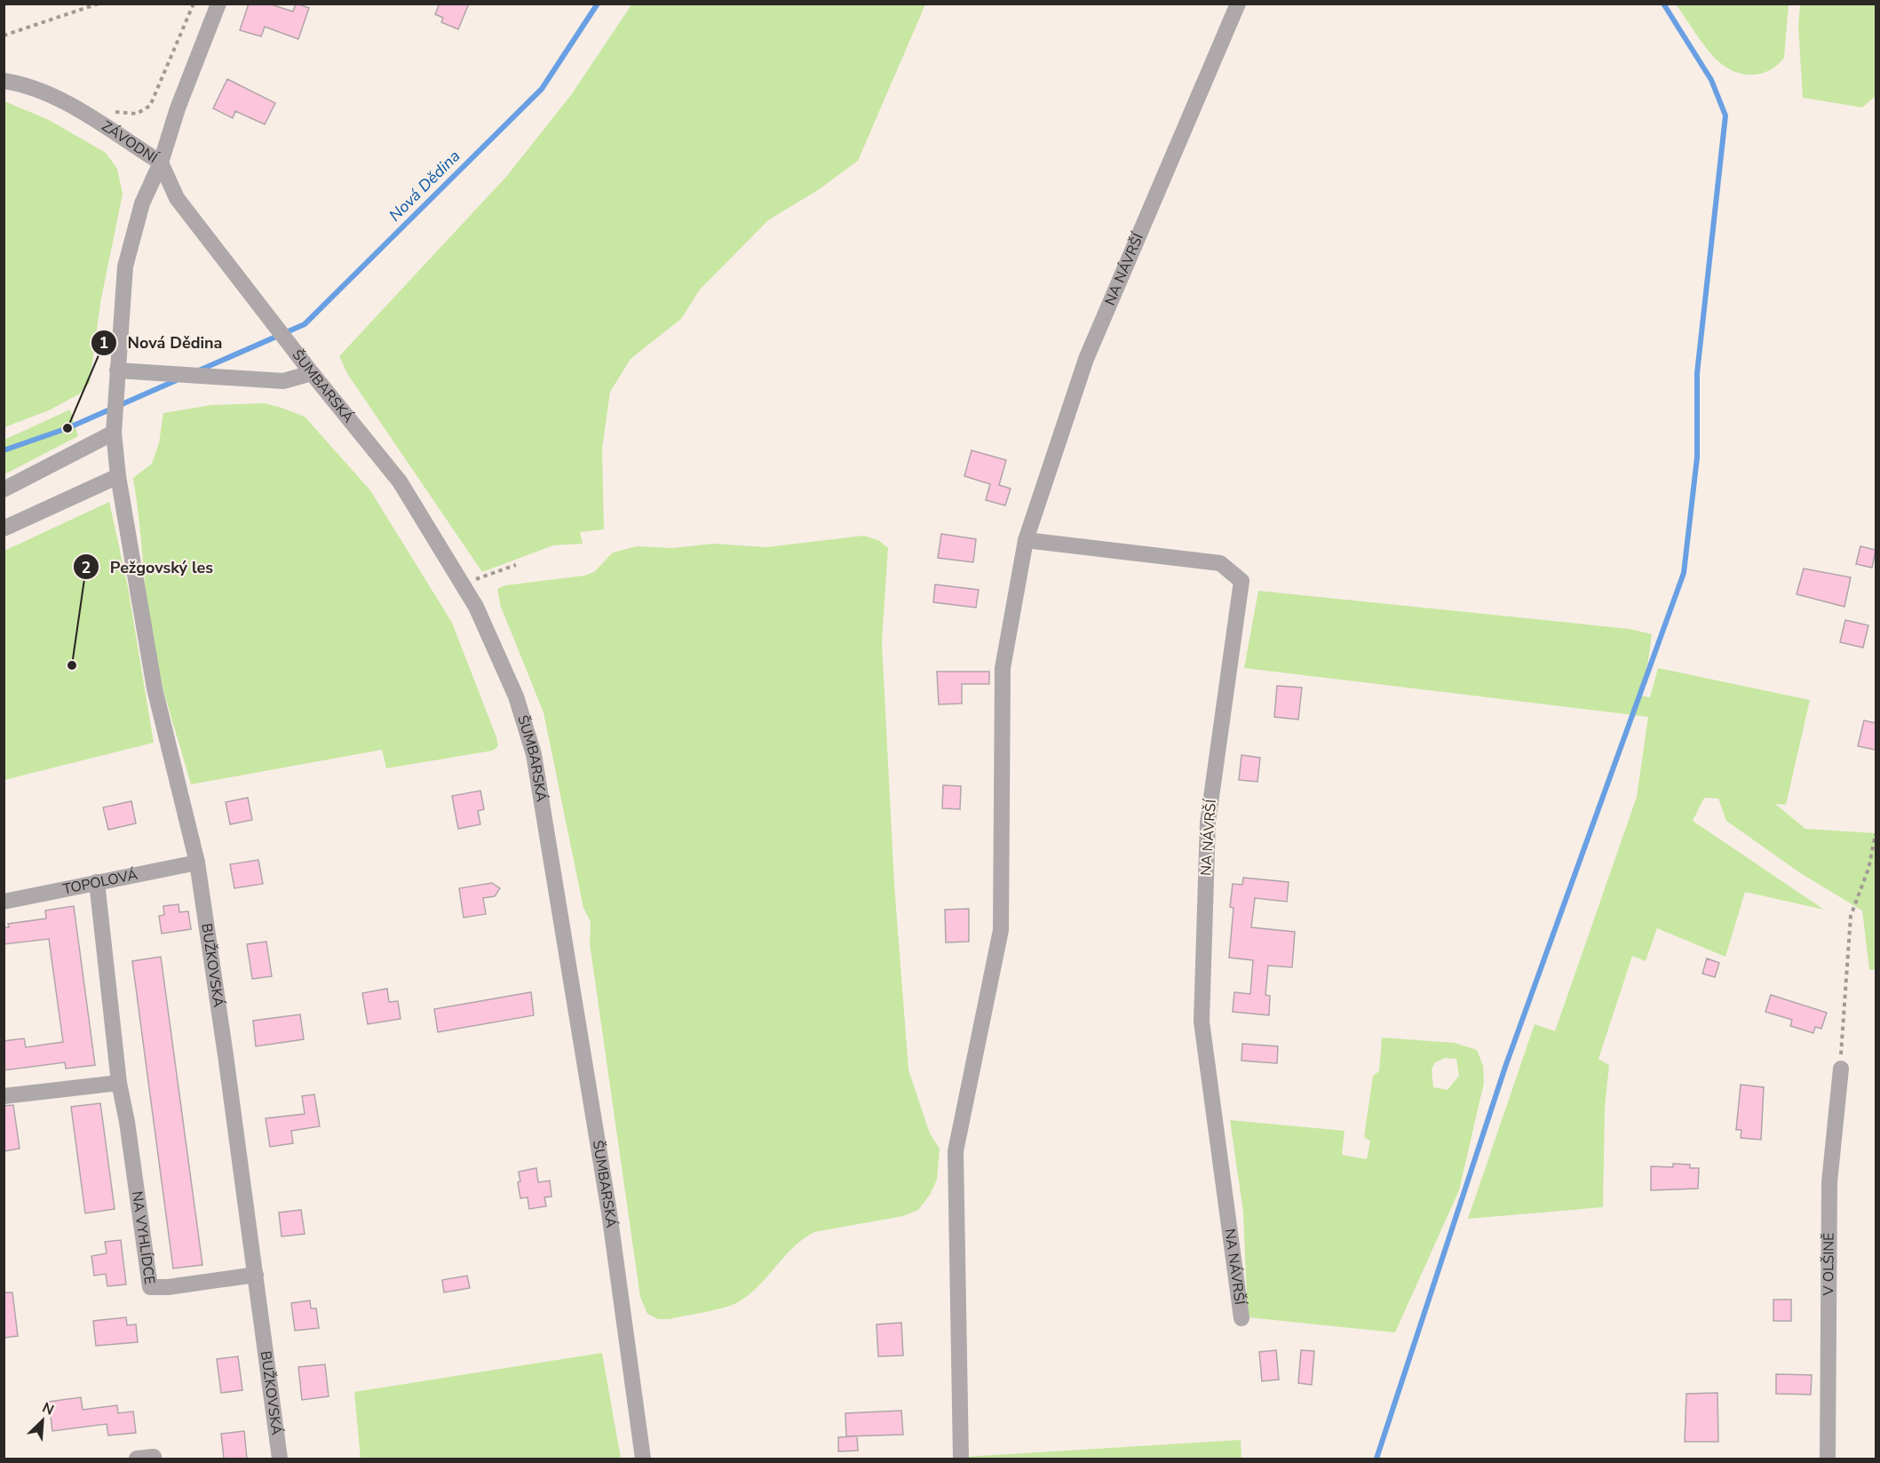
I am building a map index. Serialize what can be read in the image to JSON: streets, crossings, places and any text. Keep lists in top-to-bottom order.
{
  "streets": {
    "street": [
      "ZÁVODNÍ",
      "NA NÁVRŠÍ",
      "ŠUMBARSKÁ",
      "TOPOLOVÁ",
      "BUŽKOVSKÁ",
      "NA VYHLÍDCE",
      "V OLŠINĚ"
    ]
  },
  "crossings": [
    ["ZÁVODNÍ", "ŠUMBARSKÁ"],
    ["ZÁVODNÍ", "BUŽKOVSKÁ"],
    ["ŠUMBARSKÁ", "BUŽKOVSKÁ"],
    ["TOPOLOVÁ", "BUŽKOVSKÁ"],
    ["TOPOLOVÁ", "NA VYHLÍDCE"],
    ["BUŽKOVSKÁ", "NA VYHLÍDCE"]
  ],
  "water": ["Nová Dědina"],
  "places": ["Nová Dědina", "Pežgovský les"],
  "north": "top right"
}
